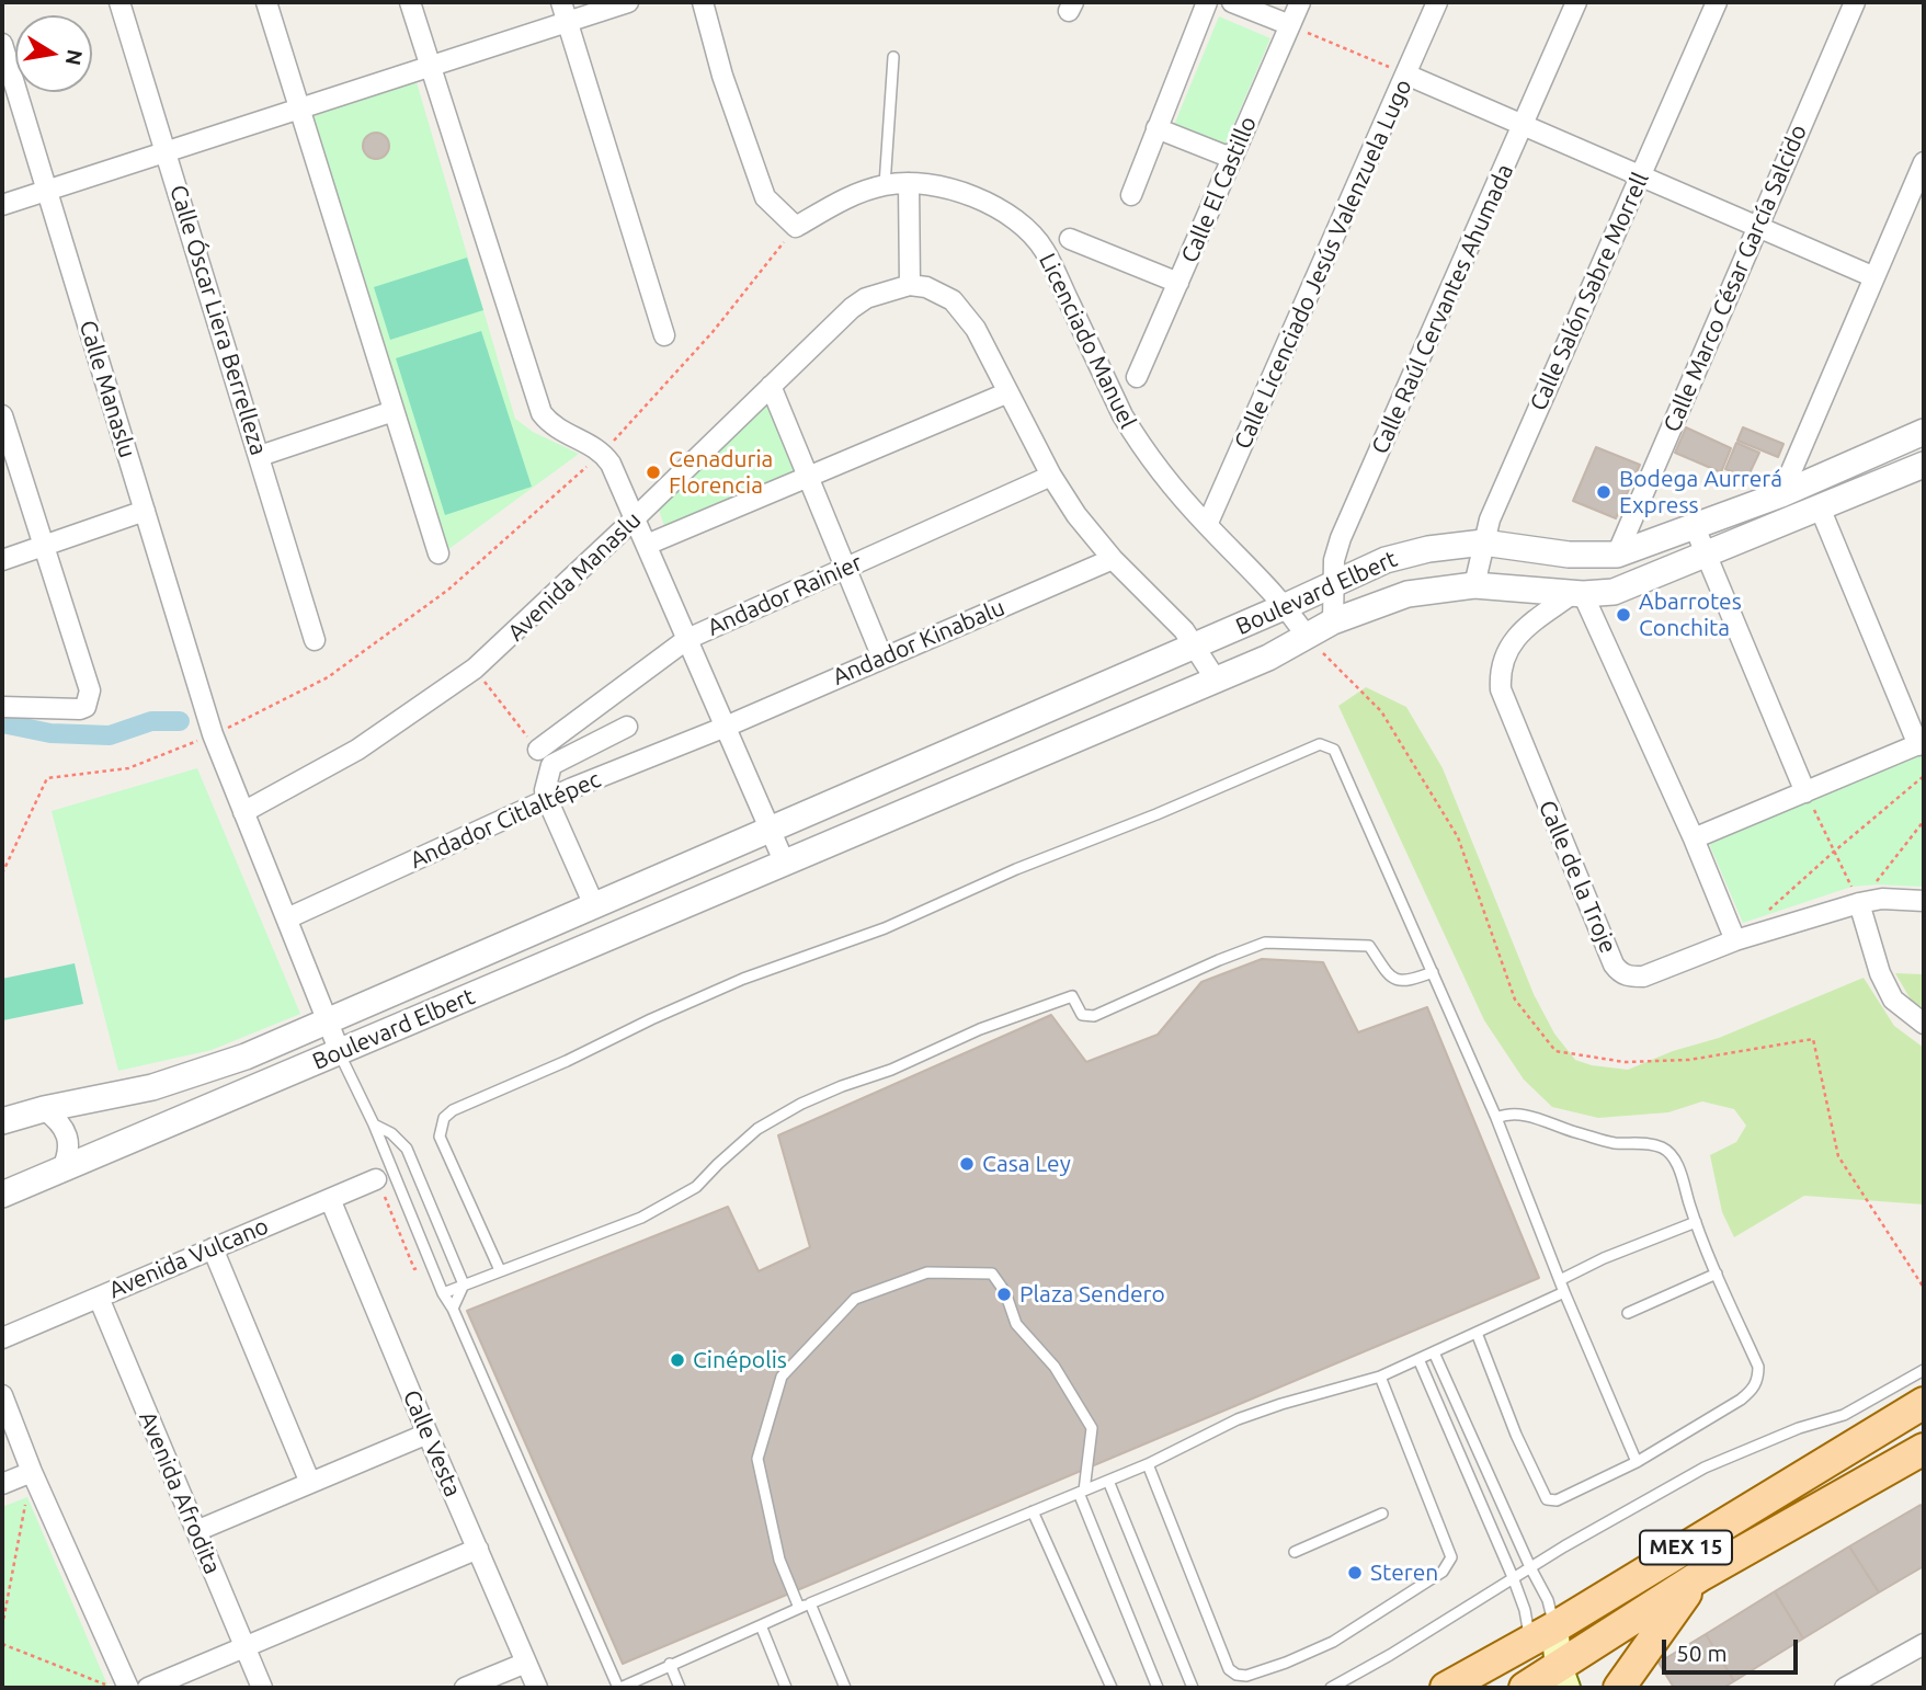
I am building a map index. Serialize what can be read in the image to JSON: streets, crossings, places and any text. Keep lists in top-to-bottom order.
{
  "streets": {
    "main road": ["MEX 15"],
    "street": [
      "Calle El Castillo",
      "Calle Licenciado Jesús Valenzuela Lugo",
      "Calle Marco César García Salcido",
      "Calle Salón Sabre Morrell",
      "Calle Raúl Cervantes Ahumada",
      "Calle Óscar Liera Berrelleza",
      "Licenciado Manuel",
      "Calle Manaslu",
      "Avenida Manaslu",
      "Boulevard Elbert",
      "Andador Rainier",
      "Andador Kinabalu",
      "Andador Citlaltépec",
      "Calle de la Troje",
      "Avenida Vulcano",
      "Calle Vesta",
      "Avenida Afrodita"
    ]
  },
  "crossings": [
    ["Calle Licenciado Jesús Valenzuela Lugo", "Licenciado Manuel"],
    ["Calle Marco César García Salcido", "Boulevard Elbert"],
    ["Calle Salón Sabre Morrell", "Boulevard Elbert"],
    ["Calle Raúl Cervantes Ahumada", "Boulevard Elbert"],
    ["Licenciado Manuel", "Boulevard Elbert"],
    ["Calle Manaslu", "Avenida Manaslu"],
    ["Calle Manaslu", "Boulevard Elbert"],
    ["Calle Manaslu", "Andador Citlaltépec"],
    ["Boulevard Elbert", "Calle de la Troje"],
    ["Andador Kinabalu", "Andador Citlaltépec"],
    ["Avenida Vulcano", "Calle Vesta"],
    ["Avenida Vulcano", "Avenida Afrodita"]
  ],
  "places": [
    "Cenaduria Florencia",
    "Bodega Aurrerá Express",
    "Abarrotes Conchita",
    "Casa Ley",
    "Plaza Sendero",
    "Cinépolis",
    "Steren"
  ],
  "scale_bar": "50 m",
  "north": "right"
}
